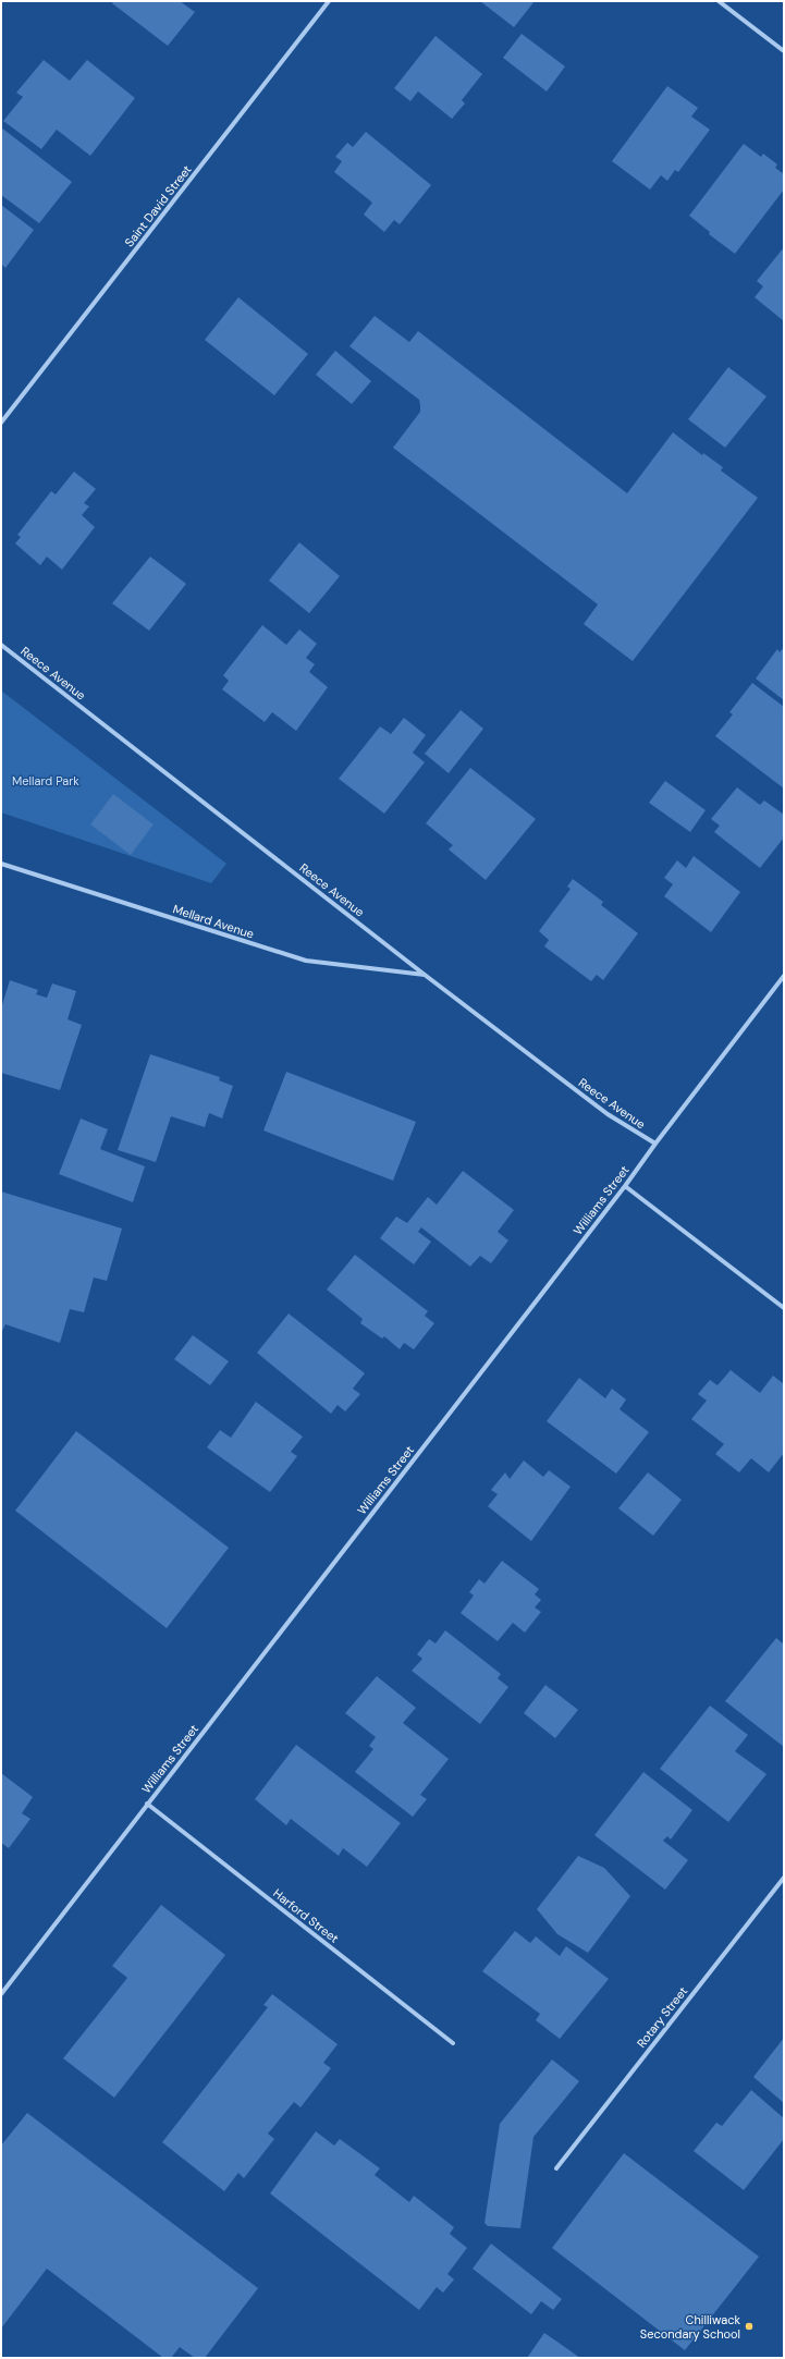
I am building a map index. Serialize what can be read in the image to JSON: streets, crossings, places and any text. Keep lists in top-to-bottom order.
{
  "streets": {
    "street": [
      "Saint David Street",
      "Reece Avenue",
      "Mellard Avenue",
      "Williams Street",
      "Harford Street",
      "Rotary Street"
    ]
  },
  "crossings": [
    ["Reece Avenue", "Mellard Avenue"],
    ["Reece Avenue", "Williams Street"],
    ["Williams Street", "Harford Street"]
  ],
  "parks": ["Mellard Park"],
  "places": ["Chilliwack Secondary School"]
}
